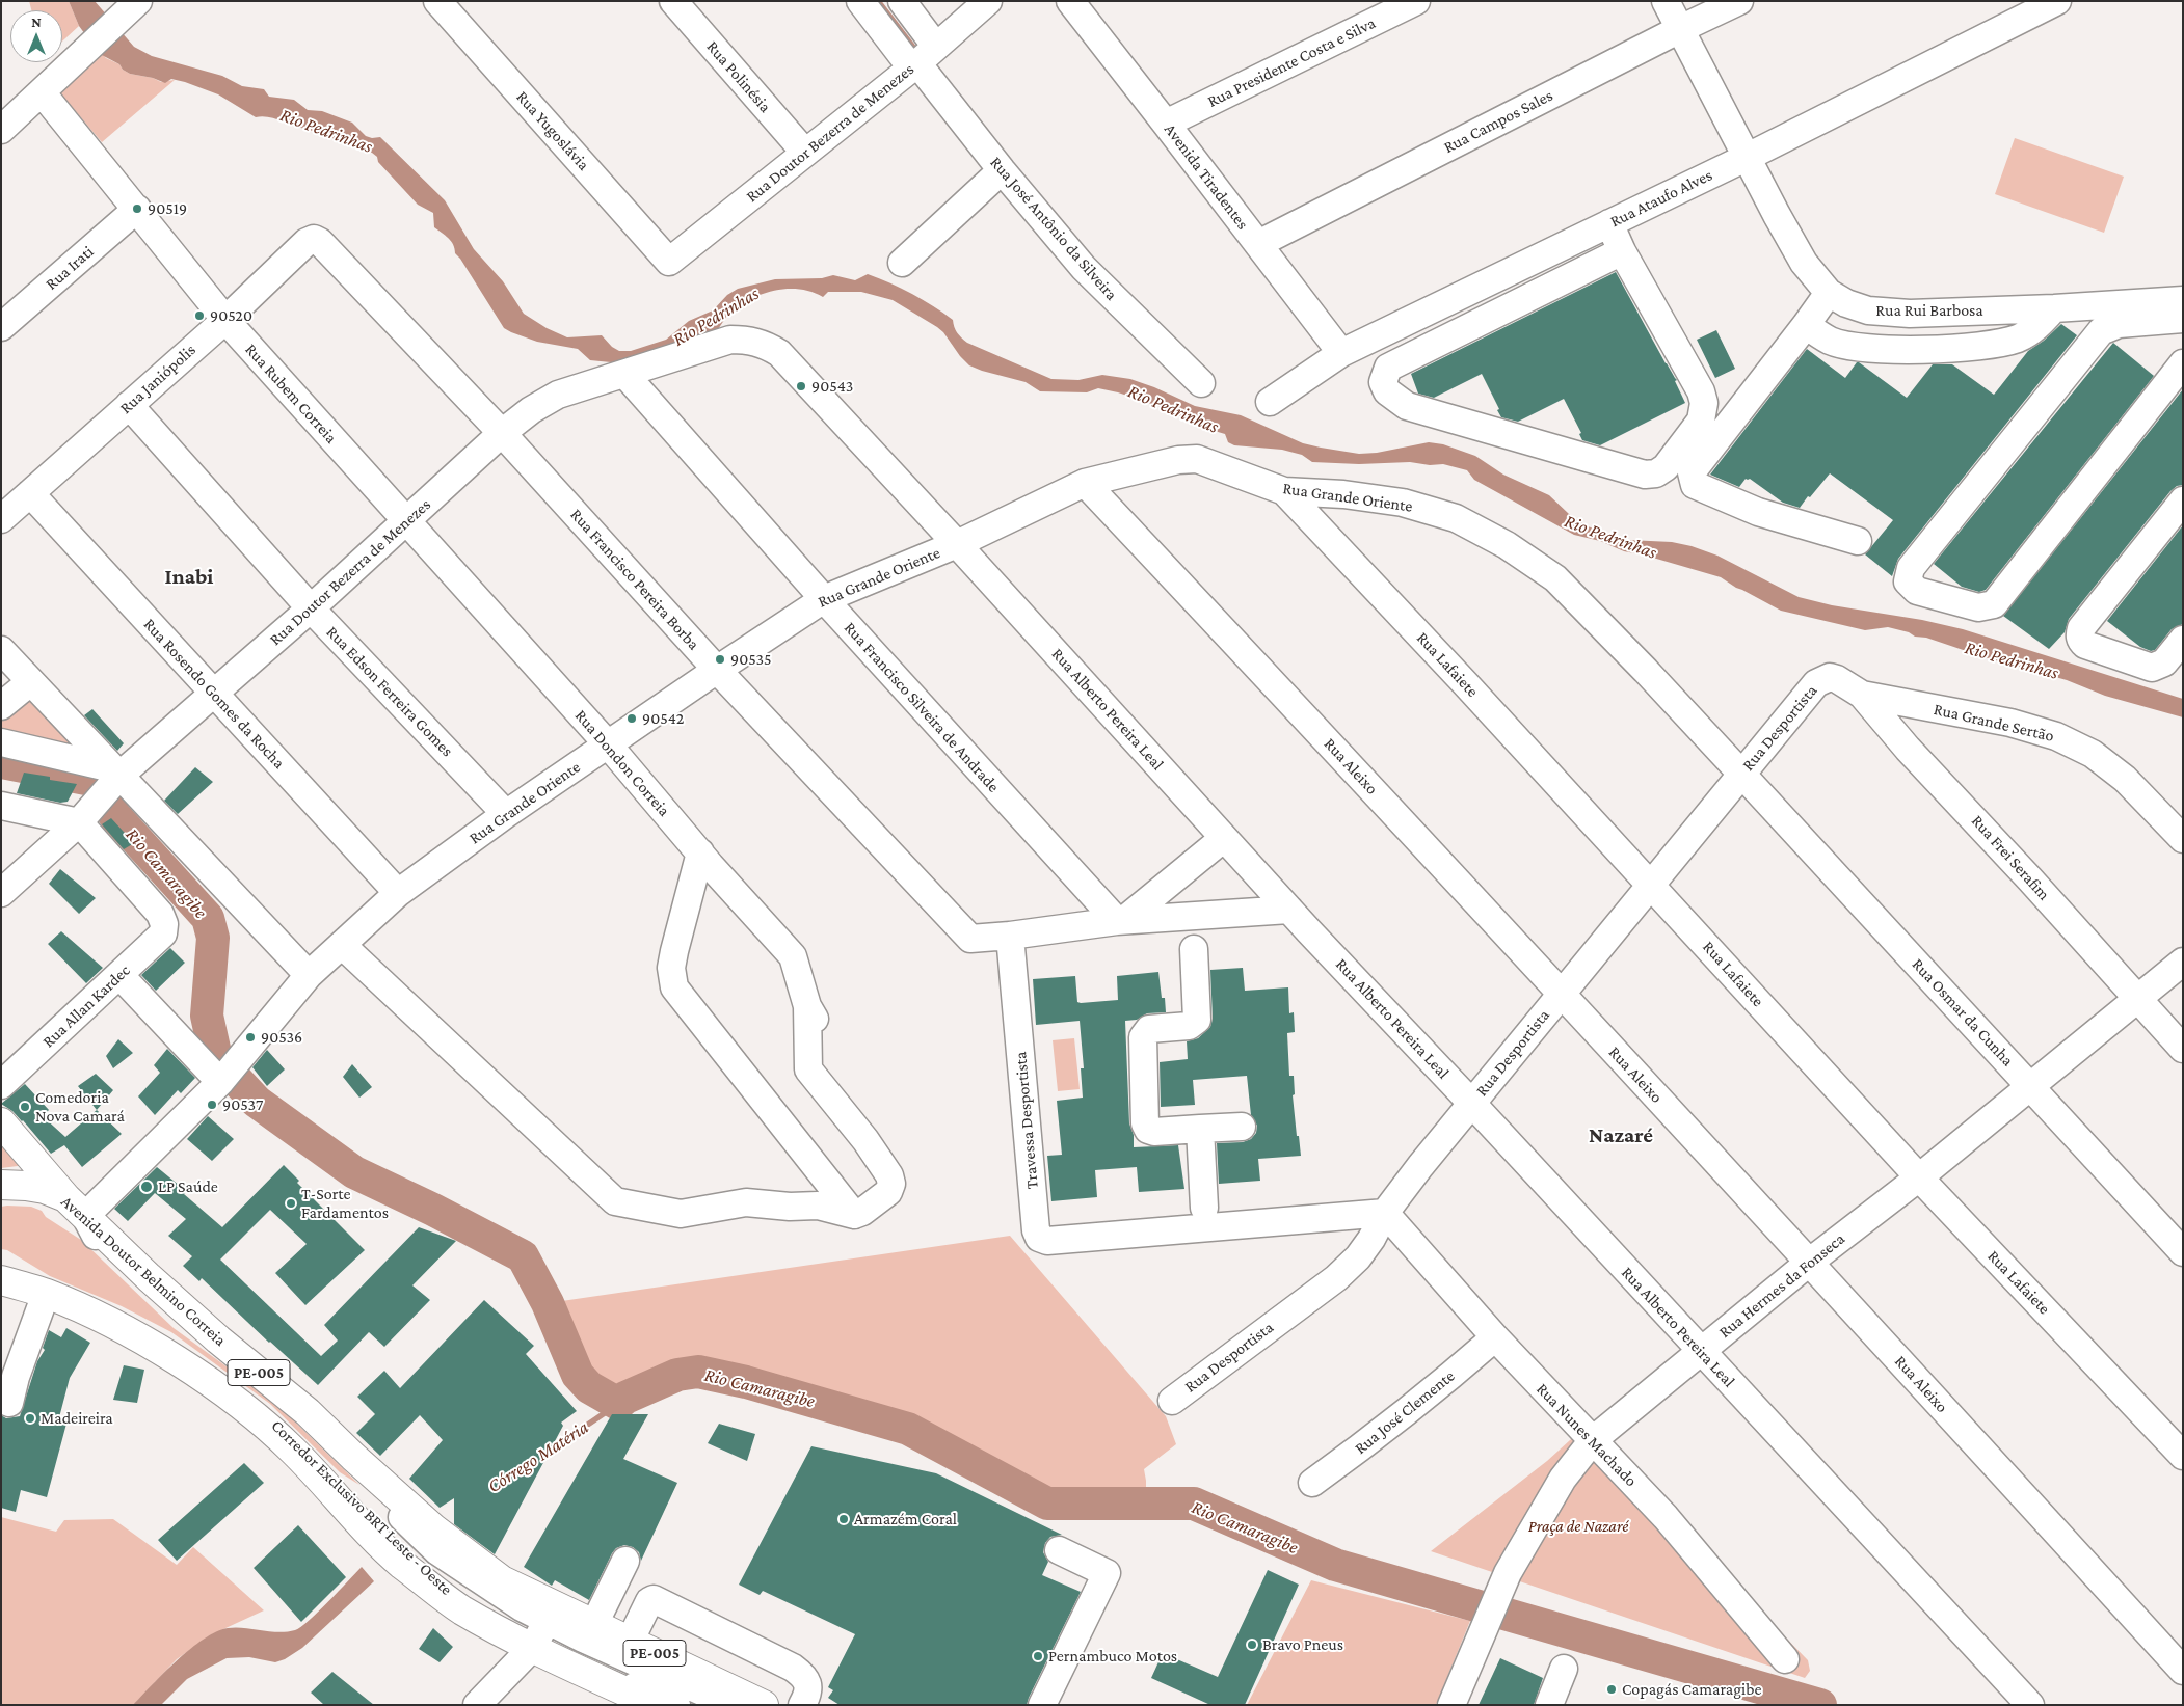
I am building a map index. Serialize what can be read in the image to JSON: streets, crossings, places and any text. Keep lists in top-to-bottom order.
{
  "streets": {
    "main road": ["Avenida Doutor Belmino Correia", "PE-005"],
    "street": [
      "Rua Presidente Costa e Silva",
      "Rua Polinésia",
      "Rua Campos Sales",
      "Rua Yugoslávia",
      "Rua Doutor Bezerra de Menezes",
      "Avenida Tiradentes",
      "Rua Ataufo Alves",
      "Rua José Antônio da Silveira",
      "Rua Irati",
      "Rua Rui Barbosa",
      "Rua Janiópolis",
      "Rua Rubem Correia",
      "Rua Grande Oriente",
      "Rua Francisco Pereira Borba",
      "Rua Lafaiete",
      "Rua Edson Ferreira Gomes",
      "Rua Rosendo Gomes da Rocha",
      "Rua Francisco Silveira de Andrade",
      "Rua Alberto Pereira Leal",
      "Rua Grande Sertão",
      "Rua Desportista",
      "Rua Dondon Correia",
      "Rua Aleixo",
      "Rua Frei Serafim",
      "Rua Allan Kardec",
      "Rua Osmar da Cunha",
      "Travessa Desportista",
      "Rua Hermes da Fonseca",
      "Rua José Clemente",
      "Rua Nunes Machado"
    ]
  },
  "crossings": [
    ["Rua Presidente Costa e Silva", "Avenida Tiradentes"],
    ["Rua Polinésia", "Rua Doutor Bezerra de Menezes"],
    ["Rua Campos Sales", "Avenida Tiradentes"],
    ["Rua Campos Sales", "Rua Rui Barbosa"],
    ["Rua Yugoslávia", "Rua Doutor Bezerra de Menezes"],
    ["Rua Doutor Bezerra de Menezes", "Rua José Antônio da Silveira"],
    ["Rua Doutor Bezerra de Menezes", "Rua Rubem Correia"],
    ["Rua Doutor Bezerra de Menezes", "Rua Francisco Pereira Borba"],
    ["Rua Doutor Bezerra de Menezes", "Rua Edson Ferreira Gomes"],
    ["Rua Doutor Bezerra de Menezes", "Rua Rosendo Gomes da Rocha"],
    ["Rua Doutor Bezerra de Menezes", "Rua Francisco Silveira de Andrade"],
    ["Rua Doutor Bezerra de Menezes", "Rua Alberto Pereira Leal"],
    ["Rua Doutor Bezerra de Menezes", "Rua Dondon Correia"],
    ["Rua Doutor Bezerra de Menezes", "Rua Allan Kardec"],
    ["Avenida Tiradentes", "Rua Ataufo Alves"],
    ["Rua Ataufo Alves", "Rua Rui Barbosa"],
    ["Rua Irati", "Rua Rubem Correia"],
    ["Rua Janiópolis", "Rua Rubem Correia"],
    ["Rua Janiópolis", "Rua Francisco Pereira Borba"],
    ["Rua Janiópolis", "Rua Edson Ferreira Gomes"],
    ["Rua Janiópolis", "Rua Rosendo Gomes da Rocha"],
    ["Rua Rubem Correia", "Rua Dondon Correia"],
    ["Rua Grande Oriente", "Rua Francisco Pereira Borba"],
    ["Rua Grande Oriente", "Rua Lafaiete"],
    ["Rua Grande Oriente", "Rua Edson Ferreira Gomes"],
    ["Rua Grande Oriente", "Rua Rosendo Gomes da Rocha"],
    ["Rua Grande Oriente", "Rua Francisco Silveira de Andrade"],
    ["Rua Grande Oriente", "Rua Alberto Pereira Leal"],
    ["Rua Grande Oriente", "Rua Desportista"],
    ["Rua Grande Oriente", "Rua Dondon Correia"],
    ["Rua Grande Oriente", "Rua Aleixo"],
    ["Rua Grande Oriente", "Rua Osmar da Cunha"],
    ["Rua Grande Oriente", "Avenida Doutor Belmino Correia"],
    ["Rua Francisco Pereira Borba", "Travessa Desportista"],
    ["Rua Lafaiete", "Rua Desportista"],
    ["Rua Lafaiete", "Rua Hermes da Fonseca"],
    ["Rua Alberto Pereira Leal", "Rua Desportista"],
    ["Rua Alberto Pereira Leal", "Rua Hermes da Fonseca"],
    ["Rua Grande Sertão", "Rua Frei Serafim"],
    ["Rua Desportista", "Rua Aleixo"],
    ["Rua Desportista", "Rua Frei Serafim"],
    ["Rua Desportista", "Rua Osmar da Cunha"],
    ["Rua Desportista", "Travessa Desportista"],
    ["Rua Desportista", "Rua Nunes Machado"],
    ["Rua Aleixo", "Rua Hermes da Fonseca"],
    ["Rua Frei Serafim", "Rua Hermes da Fonseca"],
    ["Rua Osmar da Cunha", "Rua Hermes da Fonseca"],
    ["Travessa Desportista", "Rua Nunes Machado"],
    ["Rua Hermes da Fonseca", "Rua Nunes Machado"],
    ["Rua José Clemente", "Rua Nunes Machado"]
  ],
  "districts": ["Inabi", "Nazaré"],
  "water": ["Rio Pedrinhas", "Rio Camaragibe", "Córrego Matéria"],
  "parks": ["Praça de Nazaré"],
  "places": [
    "90519",
    "90520",
    "90543",
    "90535",
    "90542",
    "90536",
    "90537",
    "Comedoria Nova Camará",
    "LP Saúde",
    "T-Sorte Fardamentos",
    "Madeireira",
    "Armazém Coral",
    "Bravo Pneus",
    "Pernambuco Motos",
    "Copagás Camaragibe"
  ],
  "north": "top"
}
